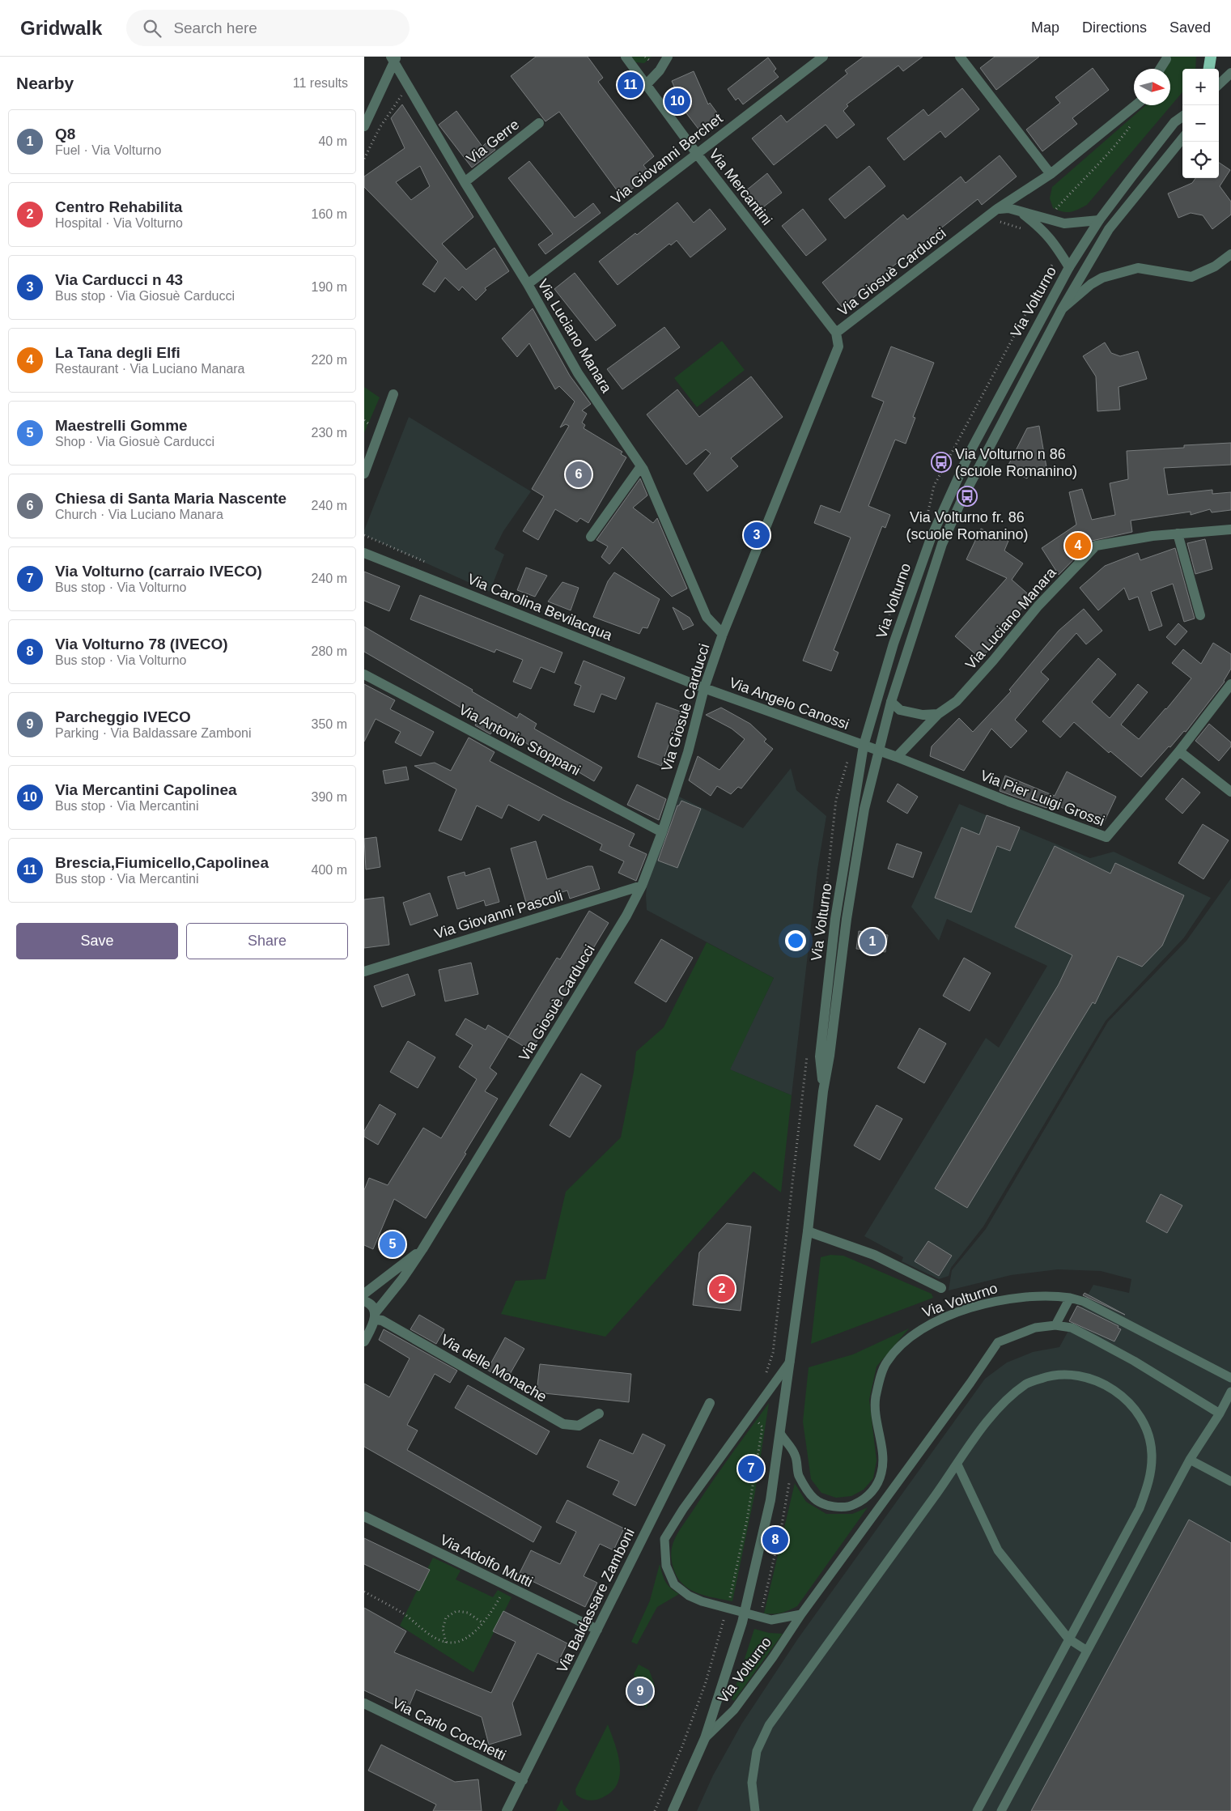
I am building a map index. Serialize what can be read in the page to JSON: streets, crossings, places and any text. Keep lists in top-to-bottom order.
{
  "streets": {
    "street": [
      "Via Gerre",
      "Via Giovanni Berchet",
      "Via Mercantini",
      "Via Giosuè Carducci",
      "Via Volturno",
      "Via Luciano Manara",
      "Via Carolina Bevilacqua",
      "Via Angelo Canossi",
      "Via Antonio Stoppani",
      "Via Pier Luigi Grossi",
      "Via Giovanni Pascoli",
      "Via delle Monache",
      "Via Adolfo Mutti",
      "Via Baldassare Zamboni",
      "Via Carlo Cocchetti"
    ]
  },
  "crossings": [
    ["Via Gerre", "Via Luciano Manara"],
    ["Via Giovanni Berchet", "Via Mercantini"],
    ["Via Giovanni Berchet", "Via Luciano Manara"],
    ["Via Mercantini", "Via Giosuè Carducci"],
    ["Via Giosuè Carducci", "Via Luciano Manara"],
    ["Via Giosuè Carducci", "Via Carolina Bevilacqua"],
    ["Via Giosuè Carducci", "Via Angelo Canossi"],
    ["Via Giosuè Carducci", "Via Antonio Stoppani"],
    ["Via Giosuè Carducci", "Via Giovanni Pascoli"],
    ["Via Giosuè Carducci", "Via delle Monache"],
    ["Via Volturno", "Via Angelo Canossi"],
    ["Via Volturno", "Via Pier Luigi Grossi"],
    ["Via Luciano Manara", "Via Pier Luigi Grossi"],
    ["Via Carolina Bevilacqua", "Via Angelo Canossi"],
    ["Via Angelo Canossi", "Via Pier Luigi Grossi"],
    ["Via Adolfo Mutti", "Via Baldassare Zamboni"],
    ["Via Baldassare Zamboni", "Via Carlo Cocchetti"]
  ],
  "places": {
    "bus stop": ["Via Volturno n 86 (scuole Romanino)", "Via Volturno fr. 86 (scuole Romanino)"]
  },
  "north": "right",
  "page": {
    "header": "Gridwalk",
    "search": "Search here",
    "nav": ["Map", "Directions", "Saved"],
    "heading": ["Nearby", "11 results"],
    "map_buttons": ["+", "−"],
    "pins": [
      "11",
      "10",
      "6",
      "3",
      "4",
      "1",
      "5",
      "2",
      "7",
      "8",
      "9"
    ],
    "list": [
      {
        "mark": "1",
        "name": "Q8",
        "note": "Fuel · Via Volturno",
        "value": "40 m"
      },
      {
        "mark": "2",
        "name": "Centro Rehabilita",
        "note": "Hospital · Via Volturno",
        "value": "160 m"
      },
      {
        "mark": "3",
        "name": "Via Carducci n 43",
        "note": "Bus stop · Via Giosuè Carducci",
        "value": "190 m"
      },
      {
        "mark": "4",
        "name": "La Tana degli Elfi",
        "note": "Restaurant · Via Luciano Manara",
        "value": "220 m"
      },
      {
        "mark": "5",
        "name": "Maestrelli Gomme",
        "note": "Shop · Via Giosuè Carducci",
        "value": "230 m"
      },
      {
        "mark": "6",
        "name": "Chiesa di Santa Maria Nascente",
        "note": "Church · Via Luciano Manara",
        "value": "240 m"
      },
      {
        "mark": "7",
        "name": "Via Volturno (carraio IVECO)",
        "note": "Bus stop · Via Volturno",
        "value": "240 m"
      },
      {
        "mark": "8",
        "name": "Via Volturno 78 (IVECO)",
        "note": "Bus stop · Via Volturno",
        "value": "280 m"
      },
      {
        "mark": "9",
        "name": "Parcheggio IVECO",
        "note": "Parking · Via Baldassare Zamboni",
        "value": "350 m"
      },
      {
        "mark": "10",
        "name": "Via Mercantini Capolinea",
        "note": "Bus stop · Via Mercantini",
        "value": "390 m"
      },
      {
        "mark": "11",
        "name": "Brescia,Fiumicello,Capolinea",
        "note": "Bus stop · Via Mercantini",
        "value": "400 m"
      }
    ],
    "buttons": ["Save", "Share"]
  }
}
